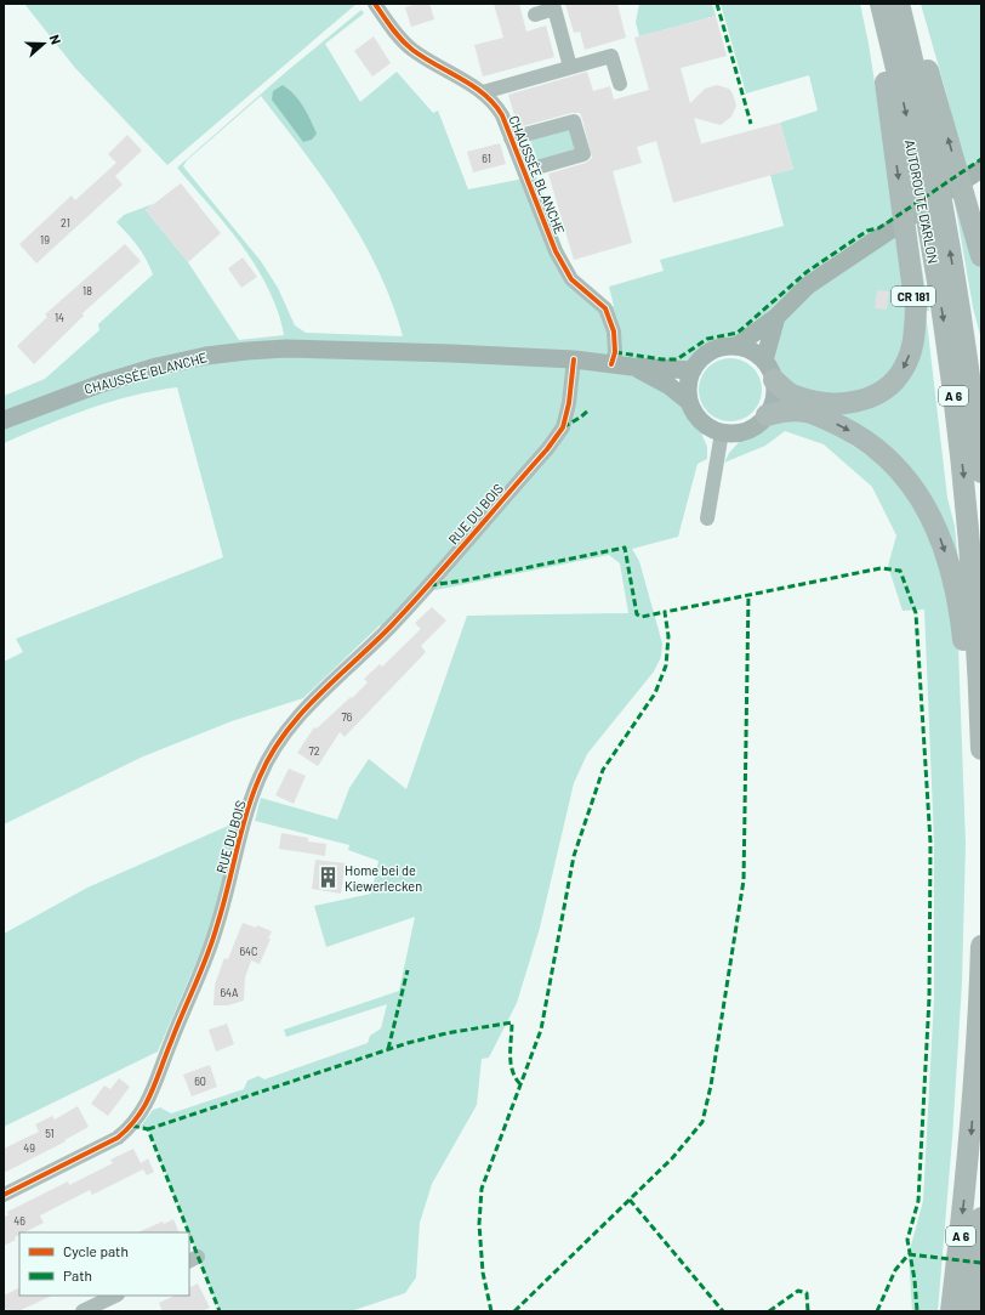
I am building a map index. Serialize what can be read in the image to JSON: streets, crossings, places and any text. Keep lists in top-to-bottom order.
{
  "streets": {
    "highway": ["AUTOROUTE D'ARLON", "CR 181", "A 6"],
    "main road": ["CHAUSSÉE BLANCHE"],
    "street": ["RUE DU BOIS"]
  },
  "crossings": [
    ["CHAUSSÉE BLANCHE", "CR 181"],
    ["CHAUSSÉE BLANCHE", "RUE DU BOIS"],
    ["AUTOROUTE D'ARLON", "CR 181"]
  ],
  "places": {
    "building": ["Home bei de Kiewerlecken"]
  },
  "house_numbers": [
    "61",
    "21",
    "19",
    "18",
    "14",
    "76",
    "72",
    "64C",
    "64A",
    "60",
    "51",
    "49",
    "46"
  ],
  "legend": ["Cycle path", "Path"],
  "north": "right"
}
